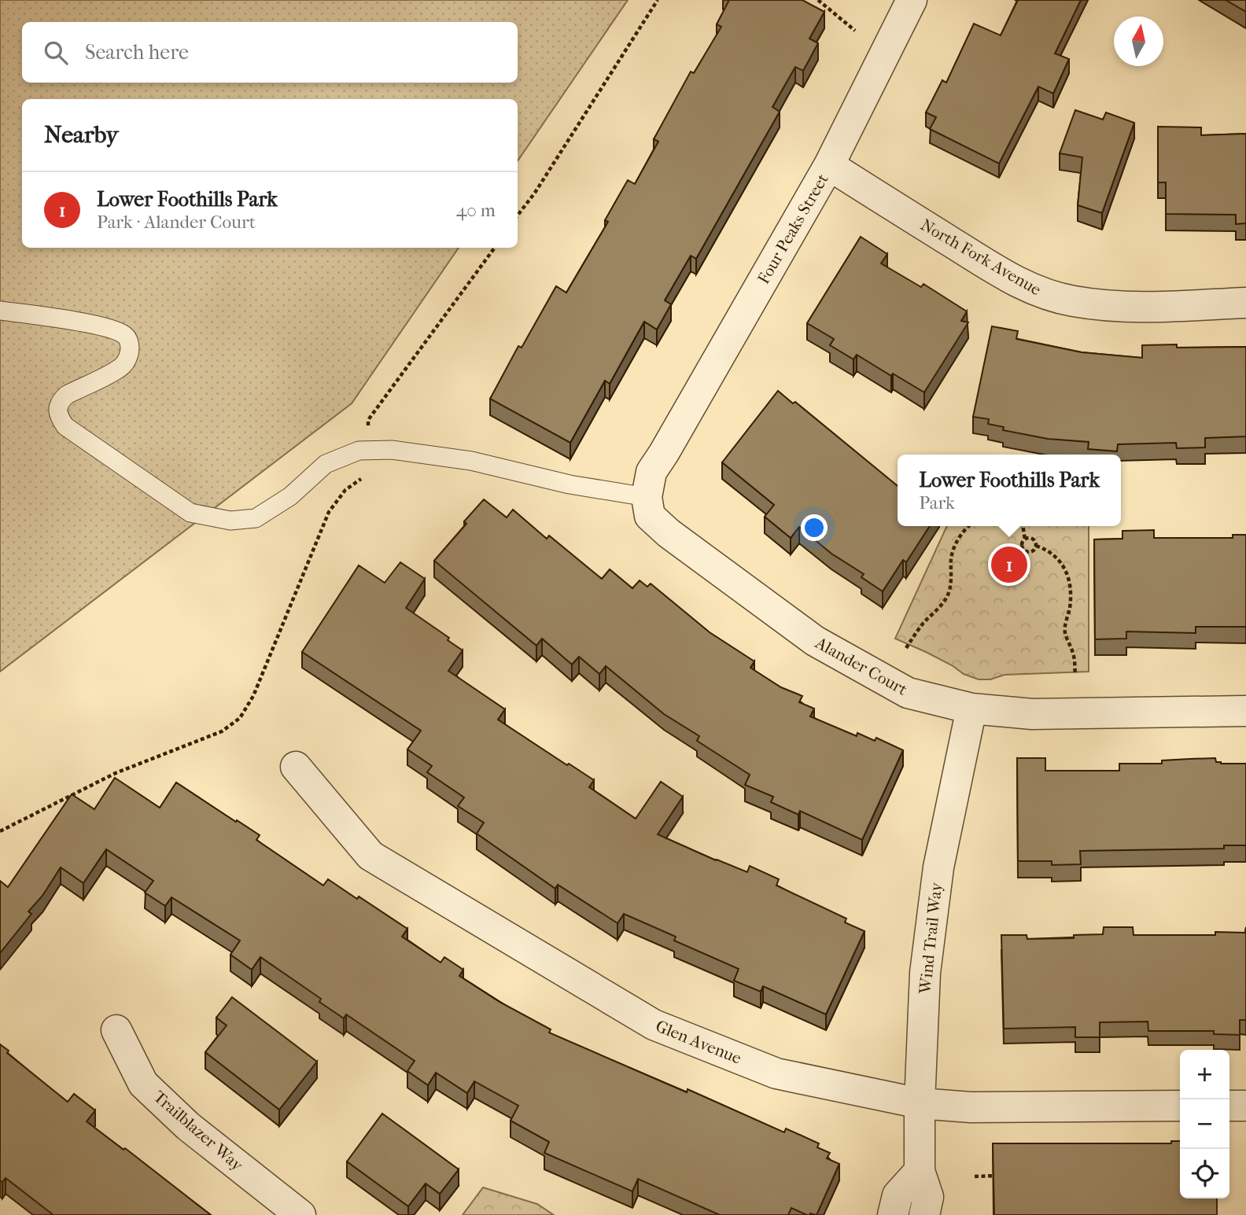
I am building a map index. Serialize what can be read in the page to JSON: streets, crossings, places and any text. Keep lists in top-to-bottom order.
{
  "streets": {
    "street": [
      "Four Peaks Street",
      "North Fork Avenue",
      "Alander Court",
      "Wind Trail Way",
      "Glen Avenue",
      "Trailblazer Way"
    ]
  },
  "crossings": [
    ["Four Peaks Street", "North Fork Avenue"],
    ["Four Peaks Street", "Alander Court"],
    ["Alander Court", "Wind Trail Way"],
    ["Wind Trail Way", "Glen Avenue"]
  ],
  "north": "top",
  "page": {
    "search": "Search here",
    "heading": "Nearby",
    "list": [
      {
        "mark": "1",
        "name": "Lower Foothills Park",
        "note": "Park · Alander Court",
        "value": "40 m"
      }
    ],
    "popup": ["Lower Foothills Park", "Park"],
    "pins": "1",
    "map_buttons": ["+", "−"]
  }
}
